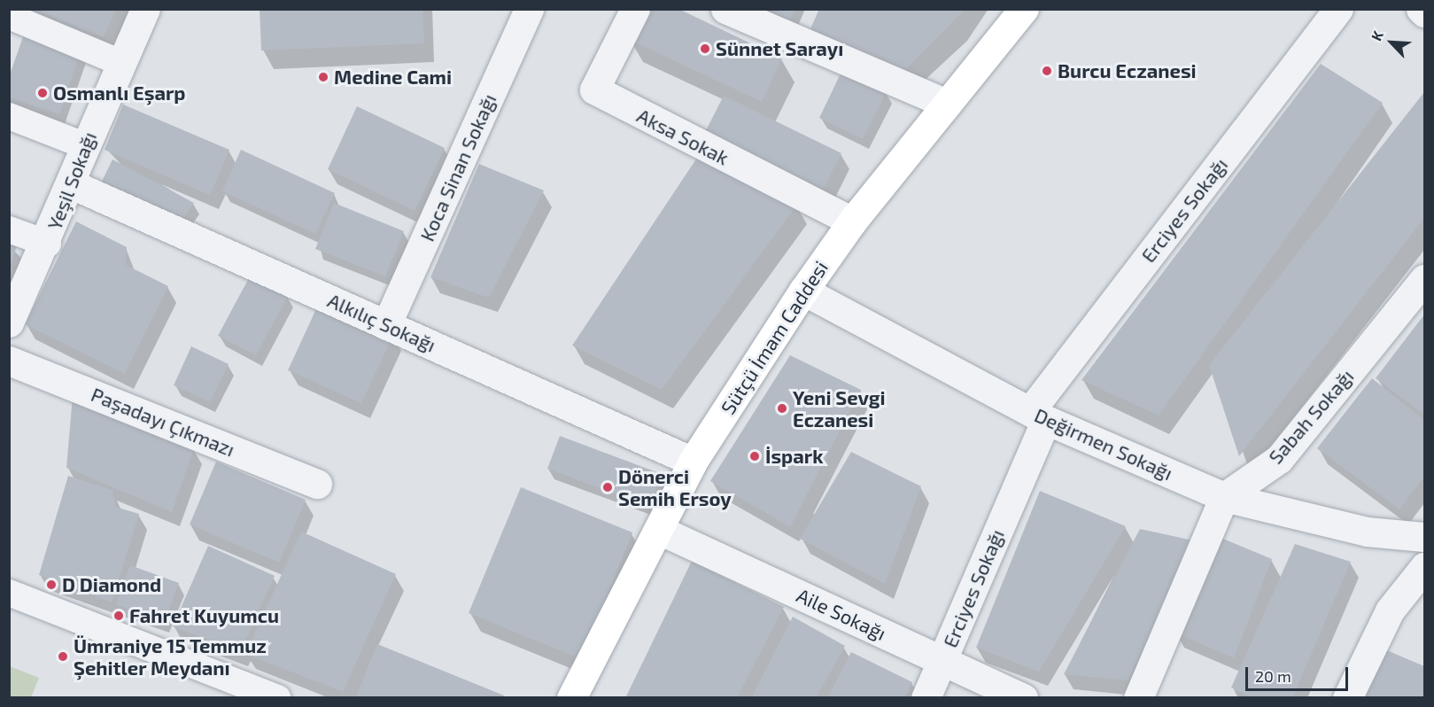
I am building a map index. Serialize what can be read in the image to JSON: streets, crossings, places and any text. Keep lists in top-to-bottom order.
{
  "streets": {
    "main road": ["Sütçü İmam Caddesi"],
    "street": [
      "Aksa Sokak",
      "Koca Sinan Sokağı",
      "Yeşil Sokağı",
      "Erciyes Sokağı",
      "Alkılıç Sokağı",
      "Sabah Sokağı",
      "Paşadayı Çıkmazı",
      "Değirmen Sokağı",
      "Aile Sokağı"
    ]
  },
  "crossings": [
    ["Aksa Sokak", "Sütçü İmam Caddesi"],
    ["Koca Sinan Sokağı", "Alkılıç Sokağı"],
    ["Yeşil Sokağı", "Alkılıç Sokağı"],
    ["Erciyes Sokağı", "Değirmen Sokağı"],
    ["Erciyes Sokağı", "Aile Sokağı"],
    ["Alkılıç Sokağı", "Sütçü İmam Caddesi"],
    ["Sütçü İmam Caddesi", "Değirmen Sokağı"],
    ["Sütçü İmam Caddesi", "Aile Sokağı"],
    ["Sabah Sokağı", "Değirmen Sokağı"]
  ],
  "places": [
    "Sünnet Sarayı",
    "Burcu Eczanesi",
    "Medine Cami",
    "Osmanlı Eşarp",
    "Yeni Sevgi Eczanesi",
    "İspark",
    "Dönerci Semih Ersoy",
    "D Diamond",
    "Fahret Kuyumcu",
    "Ümraniye 15 Temmuz Şehitler Meydanı"
  ],
  "scale_bar": "20 m",
  "north": "top left"
}
